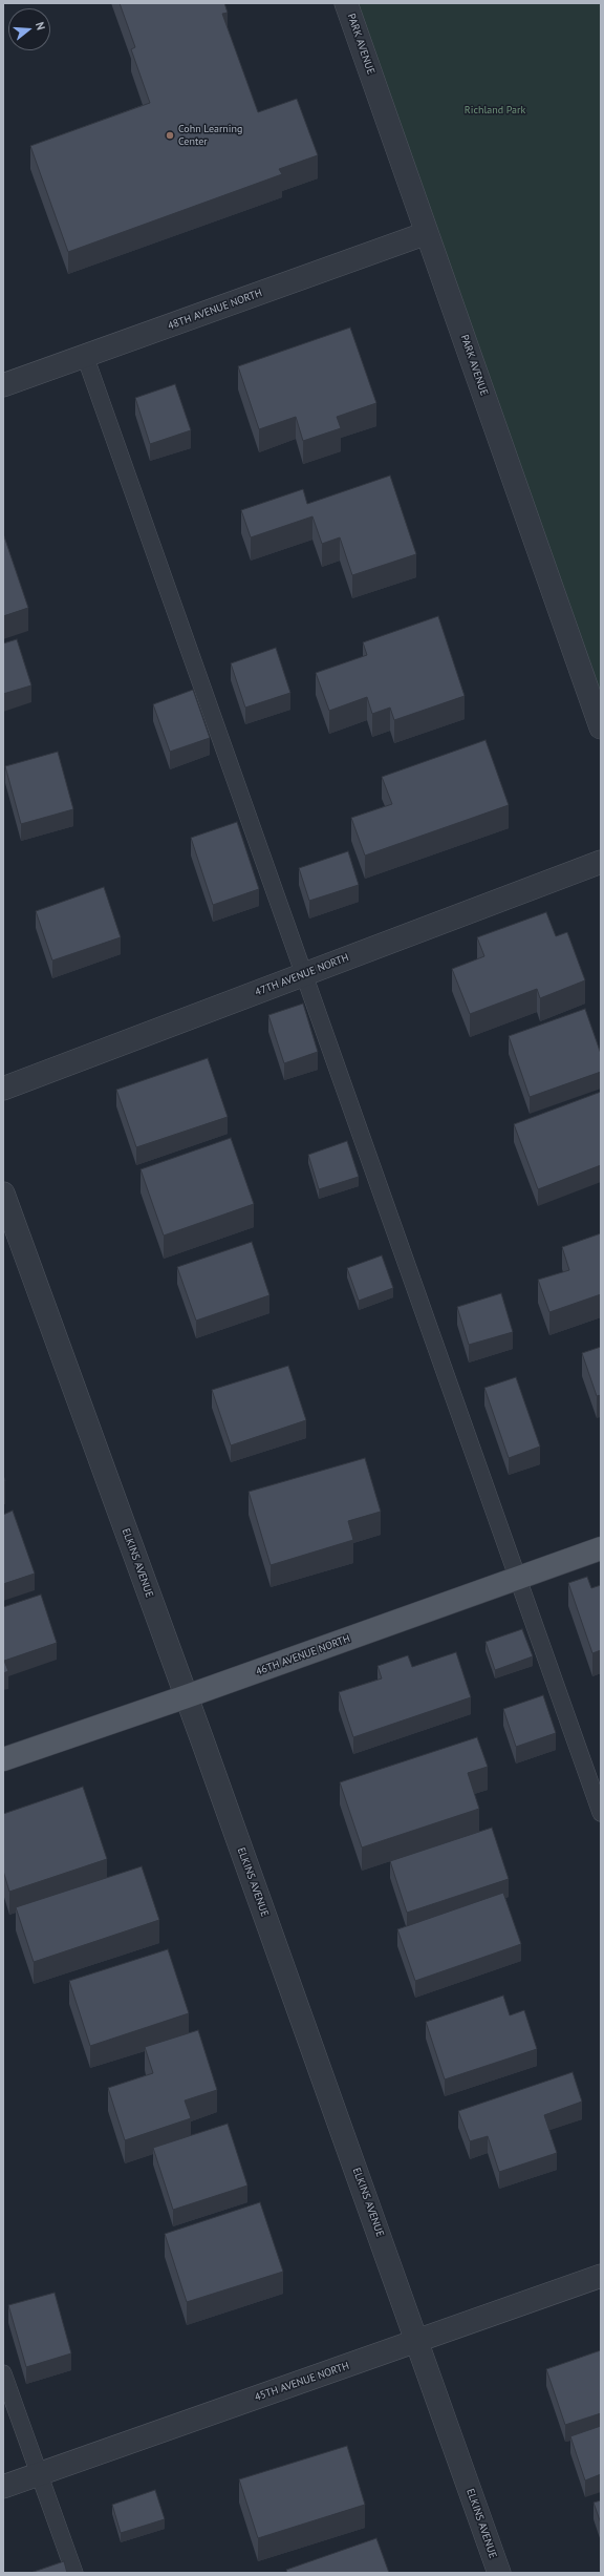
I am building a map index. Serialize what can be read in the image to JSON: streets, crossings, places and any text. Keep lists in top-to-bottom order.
{
  "streets": {
    "main road": ["46TH AVENUE NORTH"],
    "street": [
      "PARK AVENUE",
      "48TH AVENUE NORTH",
      "47TH AVENUE NORTH",
      "ELKINS AVENUE",
      "45TH AVENUE NORTH"
    ]
  },
  "crossings": [
    ["PARK AVENUE", "48TH AVENUE NORTH"],
    ["ELKINS AVENUE", "46TH AVENUE NORTH"],
    ["ELKINS AVENUE", "45TH AVENUE NORTH"]
  ],
  "parks": ["Richland Park"],
  "places": ["Cohn Learning Center"],
  "north": "right"
}
